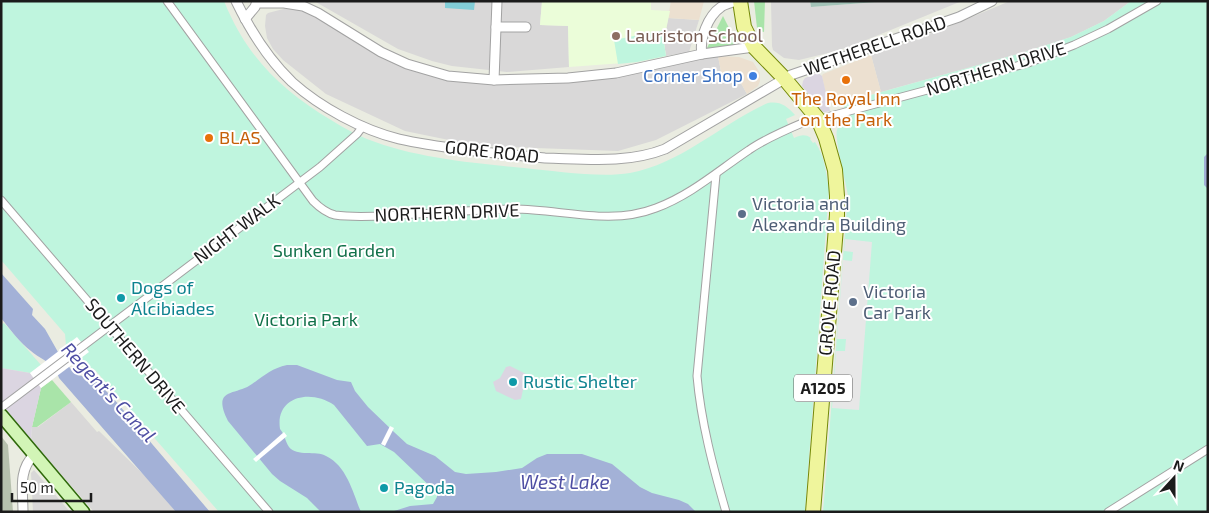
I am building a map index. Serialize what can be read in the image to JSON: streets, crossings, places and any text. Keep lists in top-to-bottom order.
{
  "streets": {
    "main road": ["GROVE ROAD", "A1205"],
    "street": [
      "WETHERELL ROAD",
      "NORTHERN DRIVE",
      "GORE ROAD",
      "NIGHT WALK",
      "SOUTHERN DRIVE"
    ]
  },
  "crossings": [
    ["WETHERELL ROAD", "GORE ROAD"],
    ["WETHERELL ROAD", "GROVE ROAD"],
    ["WETHERELL ROAD", "A1205"],
    ["NORTHERN DRIVE", "NIGHT WALK"],
    ["GORE ROAD", "NIGHT WALK"],
    ["GORE ROAD", "GROVE ROAD"],
    ["GORE ROAD", "A1205"],
    ["NIGHT WALK", "SOUTHERN DRIVE"],
    ["GROVE ROAD", "A1205"]
  ],
  "water": ["Regent's Canal", "West Lake"],
  "parks": ["Sunken Garden", "Victoria Park"],
  "places": [
    "Lauriston School",
    "Corner Shop",
    "The Royal Inn on the Park",
    "BLAS",
    "Victoria and Alexandra Building",
    "Dogs of Alcibiades",
    "Victoria Car Park",
    "Rustic Shelter",
    "Pagoda"
  ],
  "scale_bar": "50 m",
  "north": "top"
}
